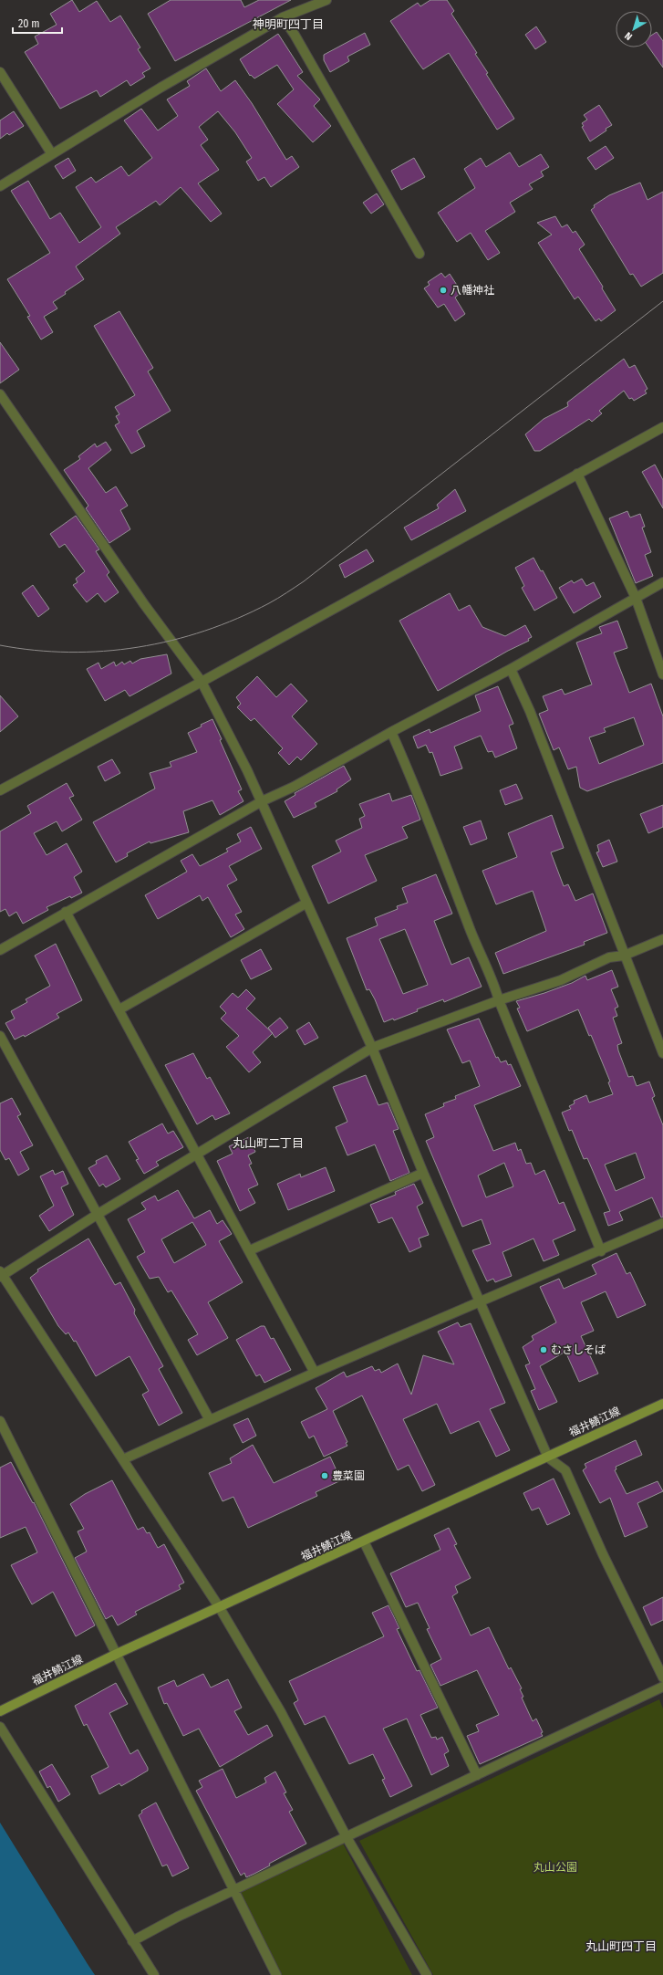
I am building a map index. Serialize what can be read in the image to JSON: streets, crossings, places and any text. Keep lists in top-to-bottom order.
{
  "streets": {
    "main road": ["福井鯖江線"]
  },
  "districts": ["神明町四丁目", "丸山町二丁目", "丸山町四丁目"],
  "parks": ["丸山公園"],
  "places": ["八幡神社", "むさしそば", "豊菜園"],
  "scale_bar": "20 m",
  "north": "bottom left"
}
